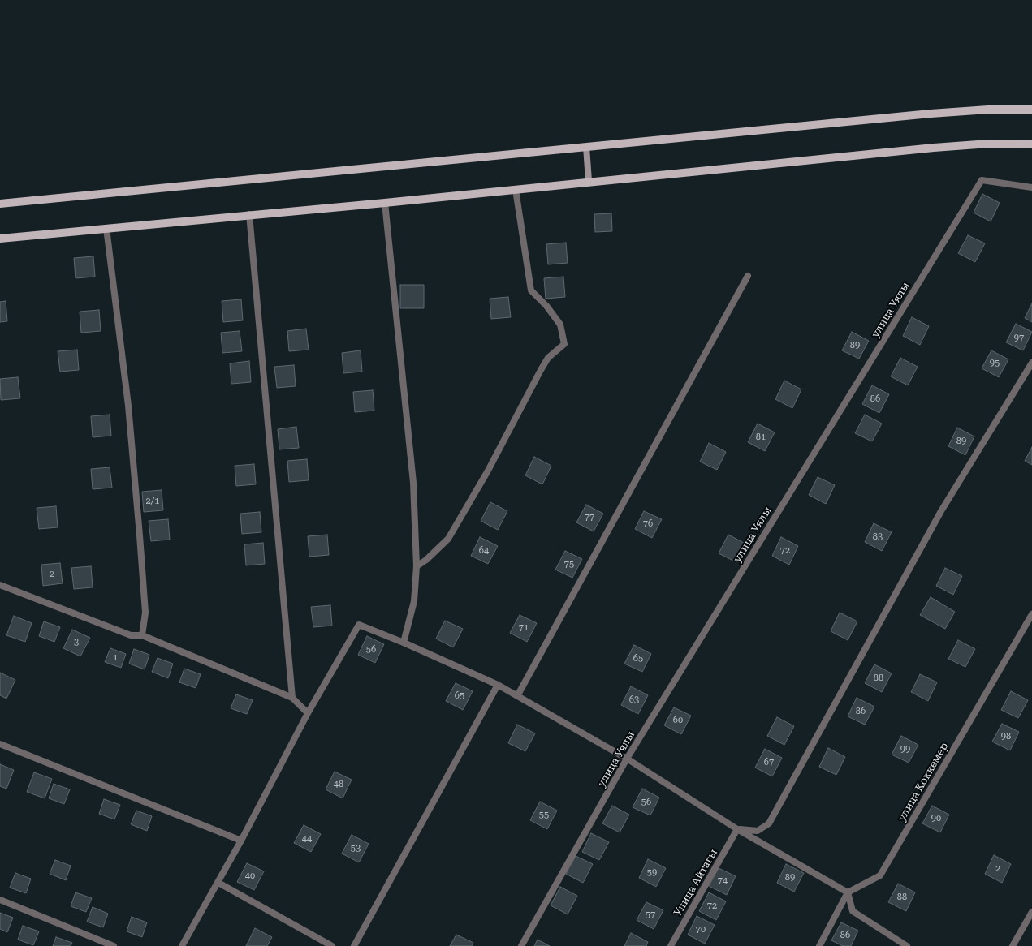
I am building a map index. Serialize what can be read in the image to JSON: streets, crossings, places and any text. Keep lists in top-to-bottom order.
{
  "streets": {
    "street": ["улица Уялы", "улица Коккемер", "Улица Айтагы"]
  },
  "house_numbers": [
    "97",
    "89",
    "95",
    "86",
    "81",
    "89",
    "2/1",
    "77",
    "76",
    "83",
    "64",
    "72",
    "75",
    "2",
    "71",
    "3",
    "56",
    "1",
    "65",
    "88",
    "65",
    "63",
    "86",
    "60",
    "98",
    "99",
    "67",
    "48",
    "56",
    "55",
    "90",
    "44",
    "53",
    "2",
    "59",
    "40",
    "89",
    "74",
    "88",
    "72",
    "57",
    "70",
    "86"
  ]
}
